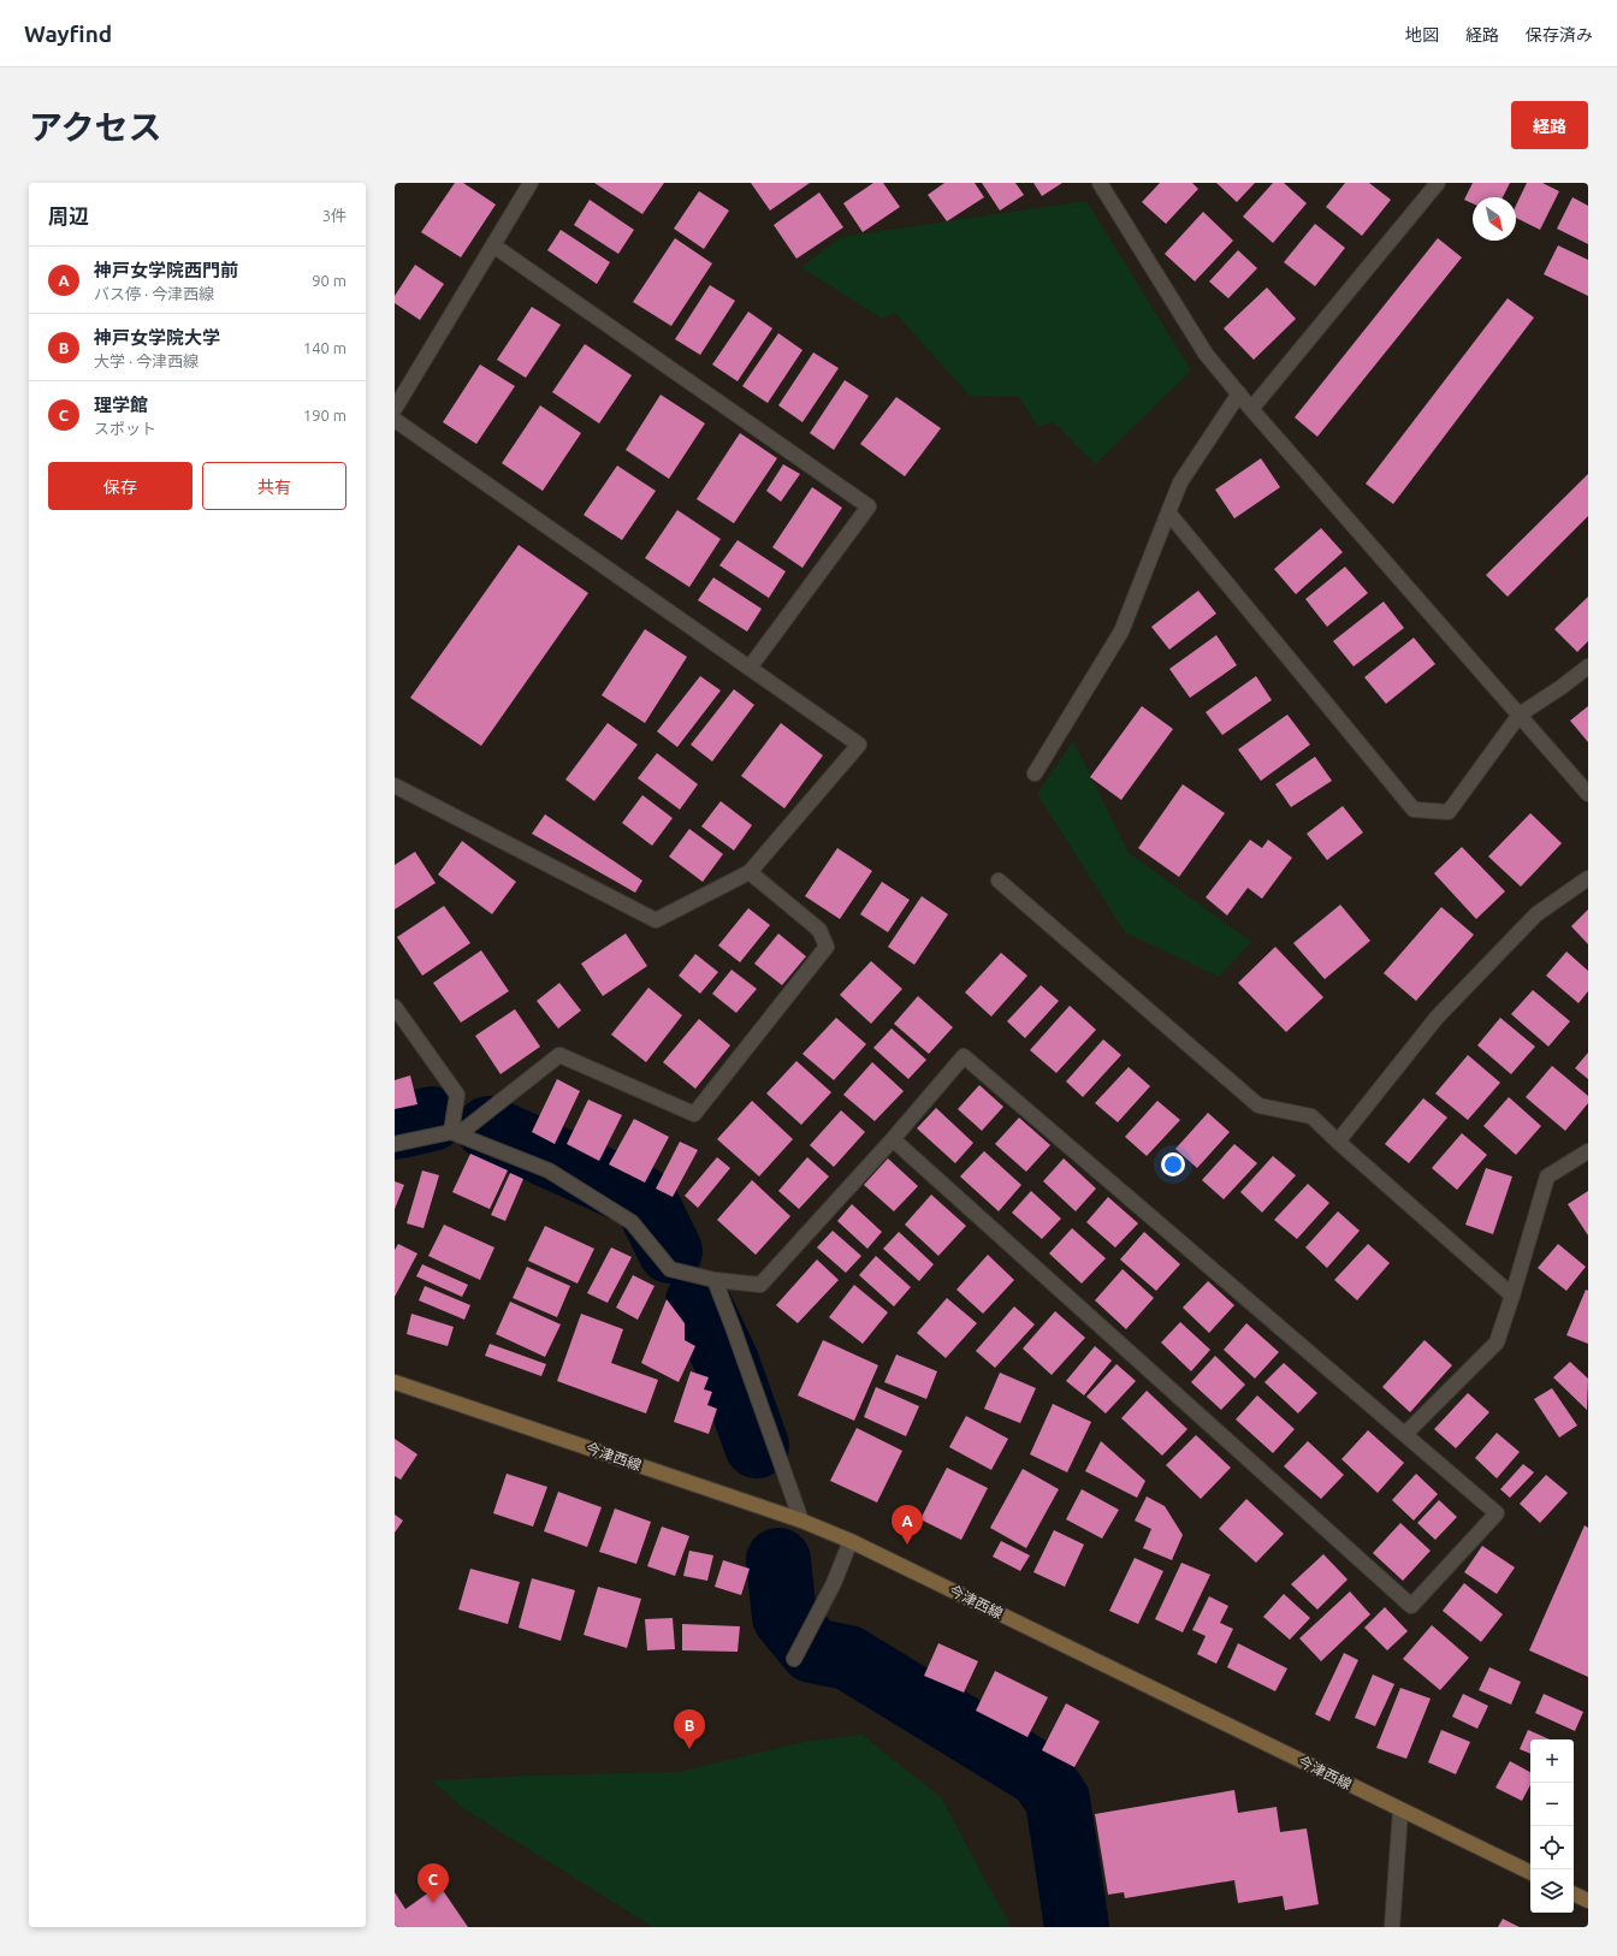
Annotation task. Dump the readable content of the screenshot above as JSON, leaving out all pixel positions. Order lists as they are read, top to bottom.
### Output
{
  "streets": {
    "street": ["今津西線"]
  },
  "north": "bottom right",
  "page": {
    "header": "Wayfind",
    "nav": ["地図", "経路", "保存済み"],
    "title": "アクセス",
    "buttons": [
      "経路",
      ["保存", "共有"]
    ],
    "heading": ["周辺", "3件"],
    "list": [
      {
        "mark": "A",
        "name": "神戸女学院西門前",
        "note": "バス停 · 今津西線",
        "value": "90 m"
      },
      {
        "mark": "B",
        "name": "神戸女学院大学",
        "note": "大学 · 今津西線",
        "value": "140 m"
      },
      {
        "mark": "C",
        "name": "理学館",
        "note": "スポット",
        "value": "190 m"
      }
    ],
    "pins": ["A", "B", "C"],
    "map_buttons": ["+", "−"]
  }
}
